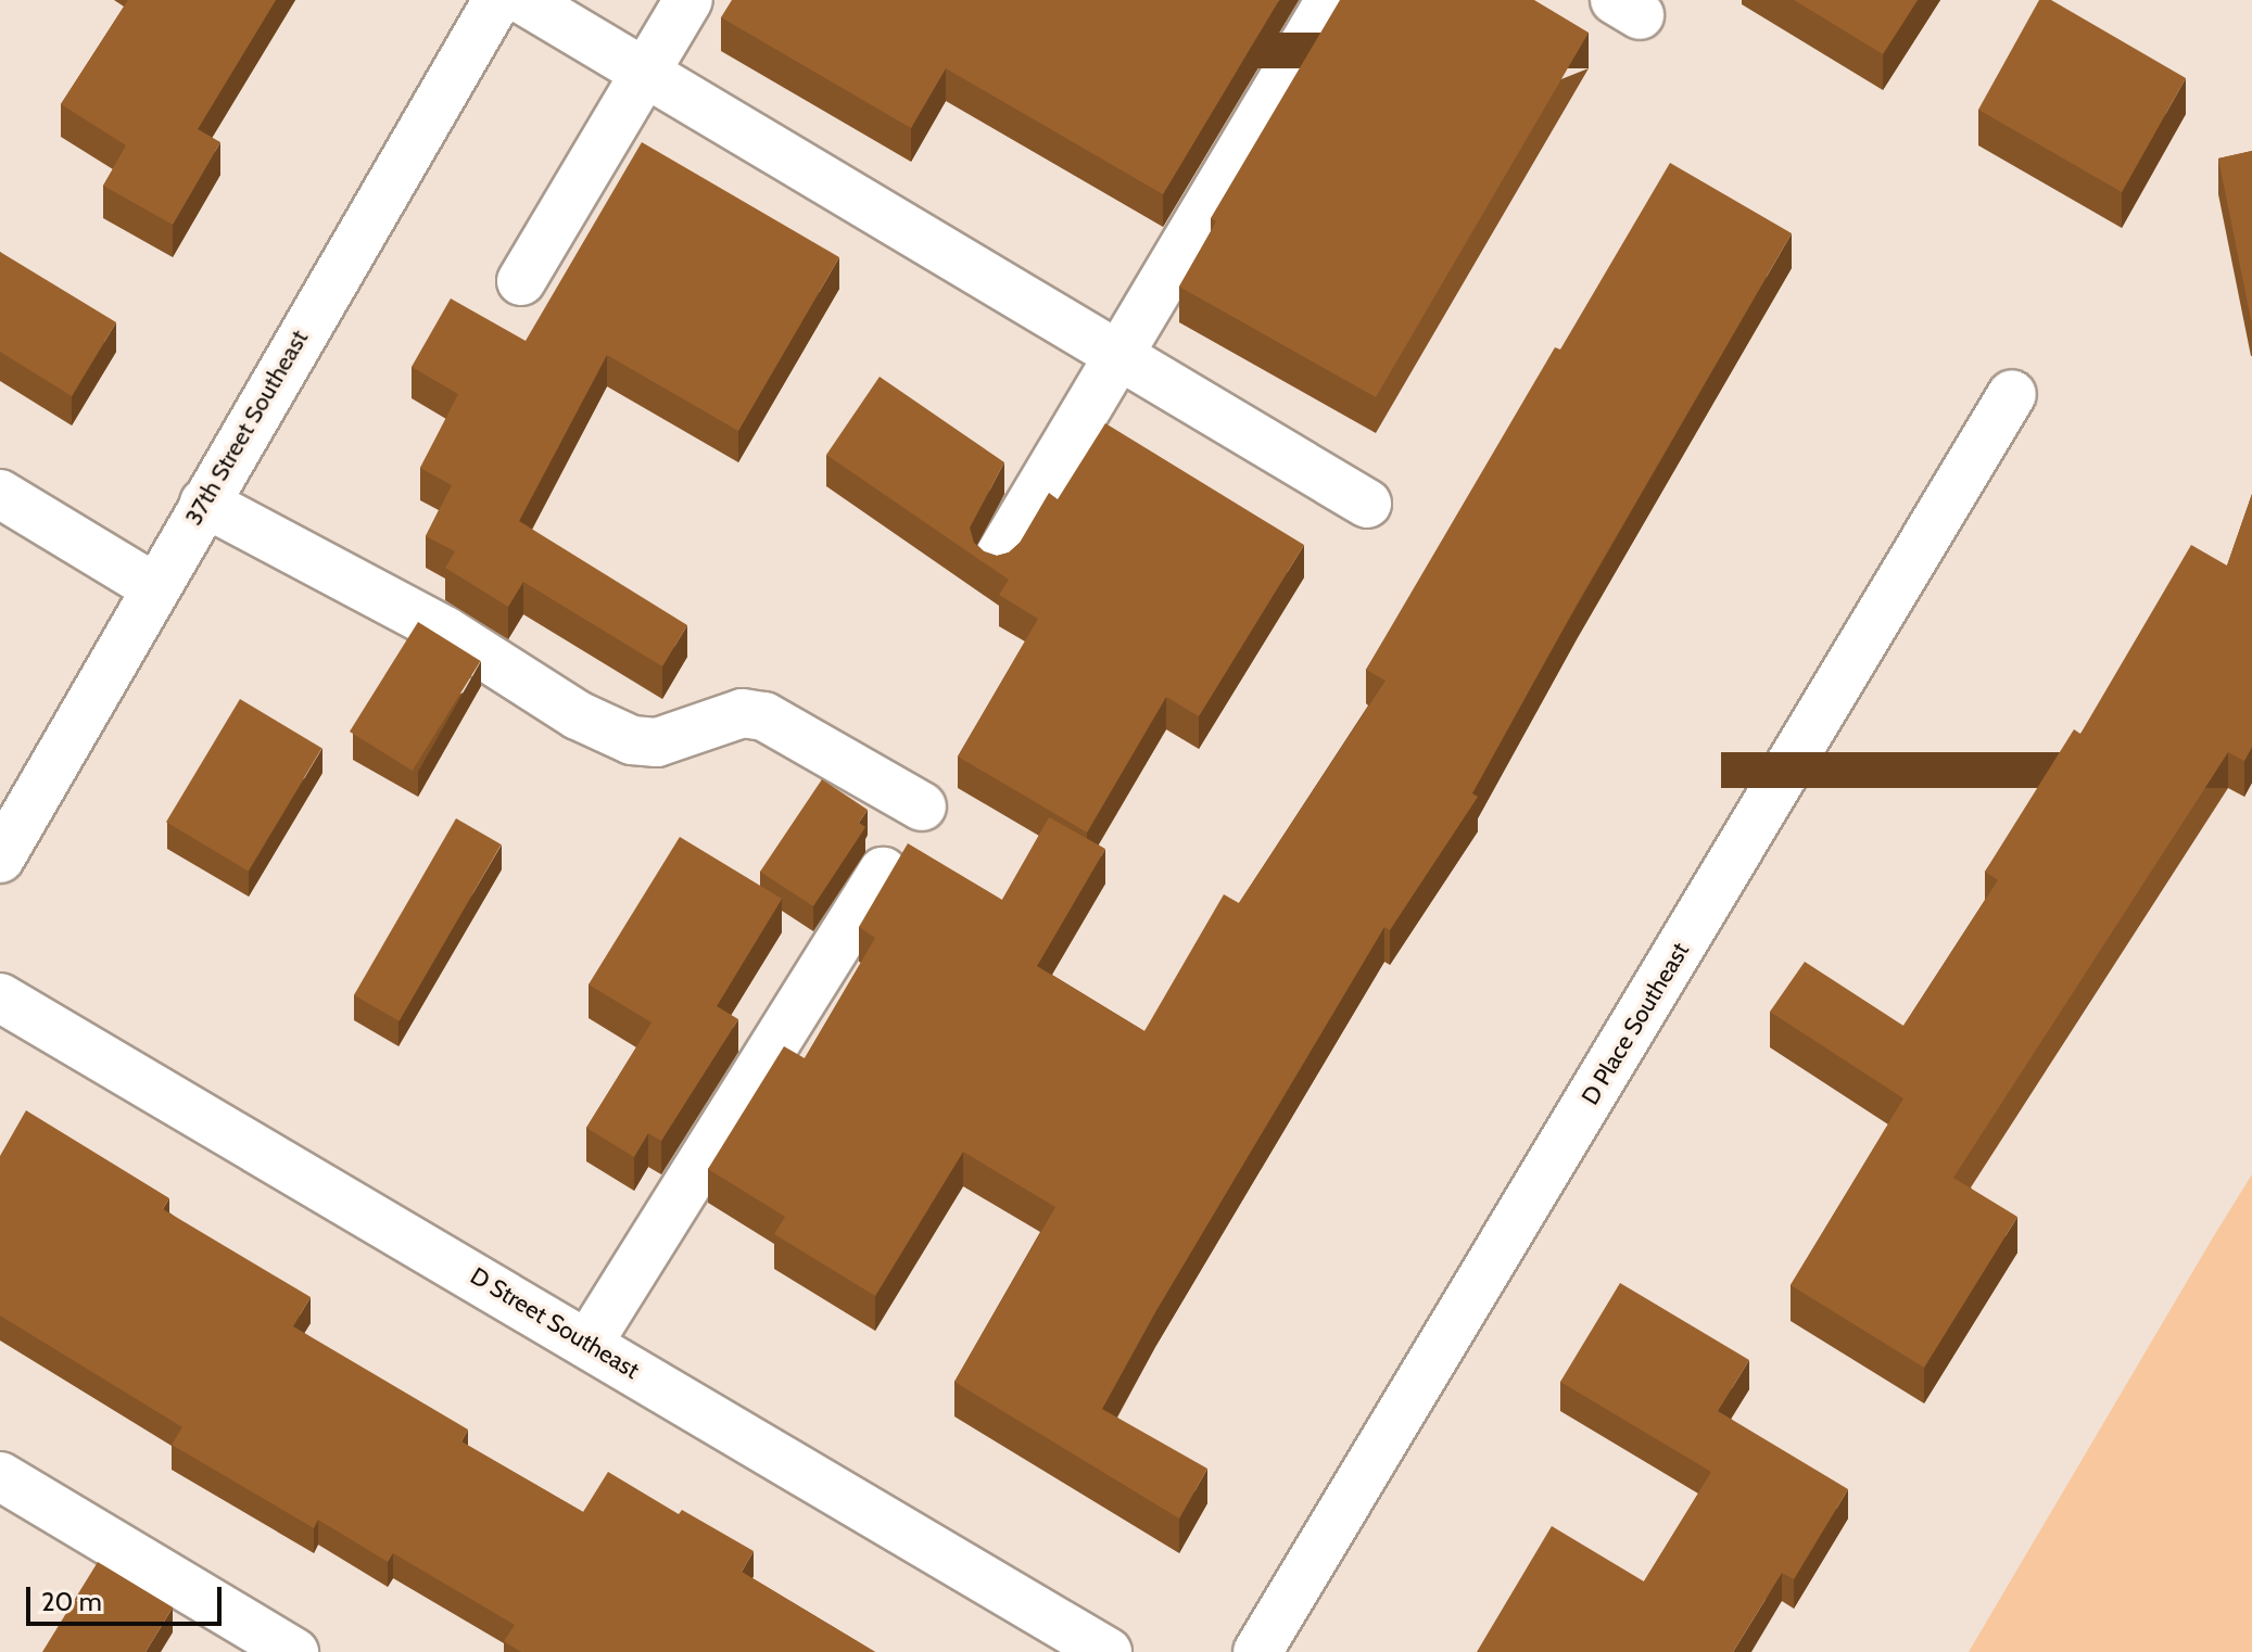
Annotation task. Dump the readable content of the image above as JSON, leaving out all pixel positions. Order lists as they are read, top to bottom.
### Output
{
  "streets": {
    "street": ["37th Street Southeast", "D Place Southeast", "D Street Southeast"]
  },
  "scale_bar": "20 m"
}
